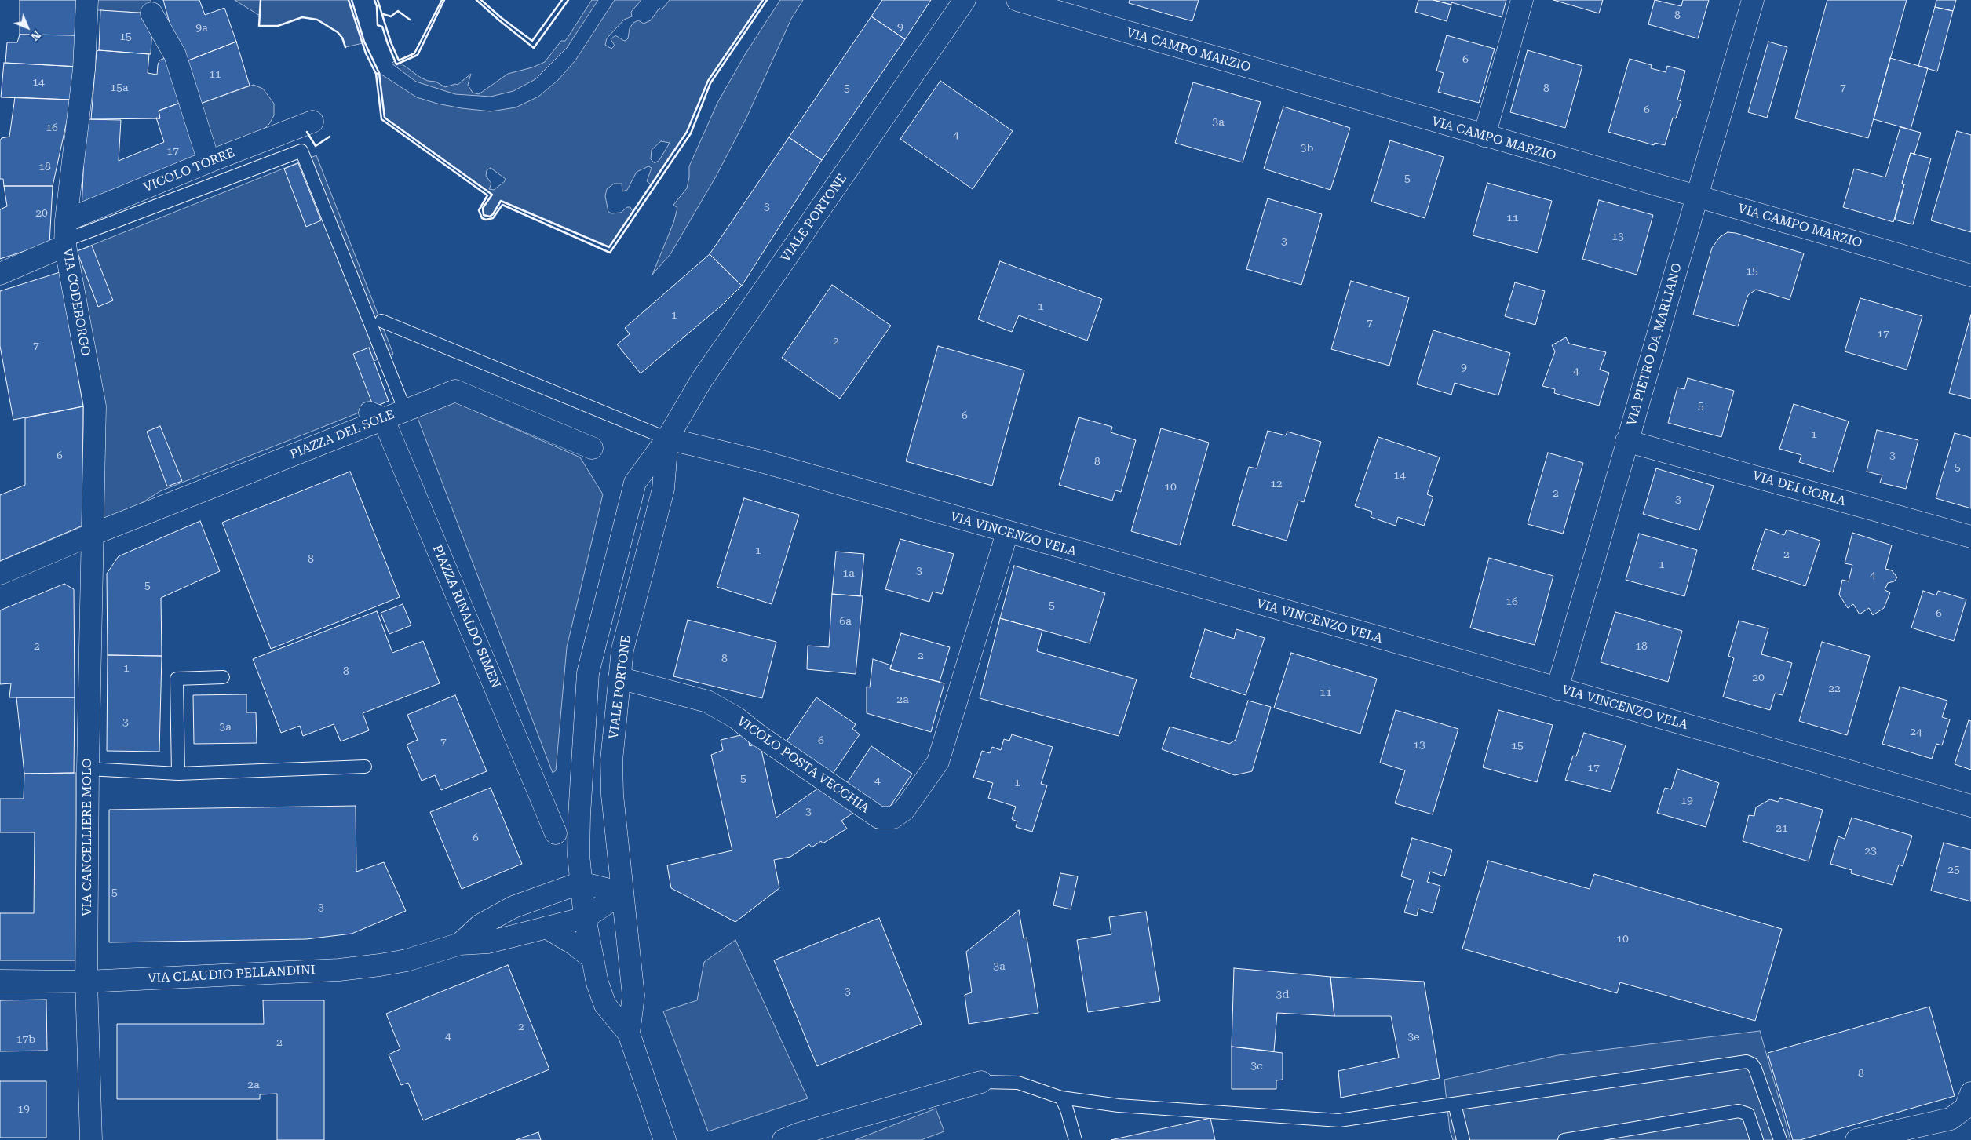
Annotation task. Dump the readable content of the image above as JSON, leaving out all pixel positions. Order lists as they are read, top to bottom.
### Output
{
  "streets": {
    "street": [
      "VIA CAMPO MARZIO",
      "VICOLO TORRE",
      "VIALE PORTONE",
      "VIA CODEBORGO",
      "VIA PIETRO DA MARLIANO",
      "PIAZZA DEL SOLE",
      "VIA DEI GORLA",
      "VIA VINCENZO VELA",
      "PIAZZA RINALDO SIMEN",
      "VICOLO POSTA VECCHIA",
      "VIA CANCELLIERE MOLO",
      "VIA CLAUDIO PELLANDINI"
    ]
  },
  "crossings": [
    ["VIA CAMPO MARZIO", "VIA PIETRO DA MARLIANO"],
    ["VICOLO TORRE", "VIA CODEBORGO"],
    ["VIALE PORTONE", "VIA VINCENZO VELA"],
    ["VIALE PORTONE", "VICOLO POSTA VECCHIA"],
    ["VIALE PORTONE", "VIA CLAUDIO PELLANDINI"],
    ["VIA CODEBORGO", "PIAZZA DEL SOLE"],
    ["VIA CODEBORGO", "VIA CANCELLIERE MOLO"],
    ["VIA PIETRO DA MARLIANO", "VIA DEI GORLA"],
    ["VIA PIETRO DA MARLIANO", "VIA VINCENZO VELA"],
    ["PIAZZA DEL SOLE", "PIAZZA RINALDO SIMEN"],
    ["PIAZZA DEL SOLE", "VIA CANCELLIERE MOLO"],
    ["VIA VINCENZO VELA", "VICOLO POSTA VECCHIA"],
    ["VIA CANCELLIERE MOLO", "VIA CLAUDIO PELLANDINI"]
  ],
  "house_numbers": [
    "8",
    "9",
    "9a",
    "15",
    "6",
    "11",
    "14",
    "15a",
    "7",
    "5",
    "8",
    "6",
    "3a",
    "16",
    "4",
    "3b",
    "17",
    "18",
    "5",
    "3",
    "20",
    "11",
    "13",
    "3",
    "15",
    "1",
    "1",
    "7",
    "17",
    "2",
    "7",
    "9",
    "4",
    "5",
    "6",
    "1",
    "6",
    "3",
    "8",
    "5",
    "14",
    "12",
    "10",
    "2",
    "3",
    "1",
    "2",
    "8",
    "1",
    "3",
    "1a",
    "4",
    "5",
    "16",
    "5",
    "6",
    "6a",
    "2",
    "18",
    "2",
    "8",
    "1",
    "8",
    "20",
    "22",
    "11",
    "2a",
    "3",
    "3a",
    "24",
    "6",
    "7",
    "13",
    "15",
    "17",
    "5",
    "4",
    "1",
    "19",
    "3",
    "21",
    "6",
    "23",
    "25",
    "5",
    "3",
    "10",
    "3a",
    "3",
    "3d",
    "2",
    "4",
    "3e",
    "17b",
    "2",
    "3c",
    "8",
    "2a",
    "19"
  ],
  "north": "bottom right"
}
